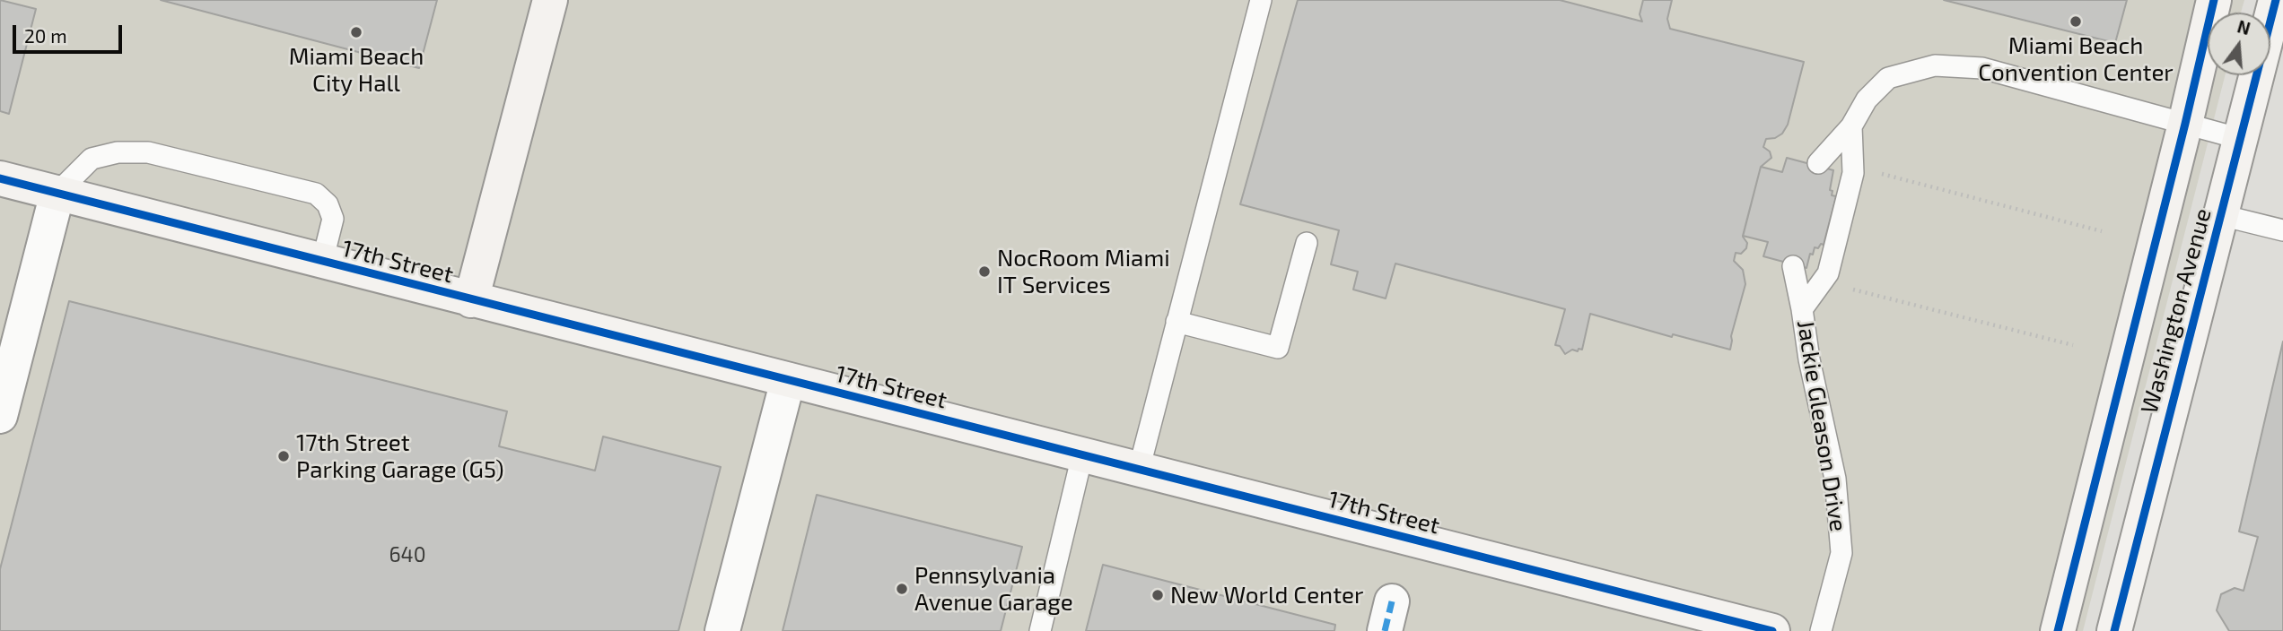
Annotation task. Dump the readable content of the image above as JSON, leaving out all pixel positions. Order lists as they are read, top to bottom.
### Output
{
  "streets": {
    "street": ["17th Street", "Washington Avenue"],
    "lane": ["Jackie Gleason Drive"]
  },
  "places": [
    "Miami Beach Convention Center",
    "Miami Beach City Hall",
    "NocRoom Miami IT Services",
    "17th Street Parking Garage (G5)",
    "Pennsylvania Avenue Garage",
    "New World Center"
  ],
  "house_numbers": ["640"],
  "scale_bar": "20 m",
  "north": "top"
}
